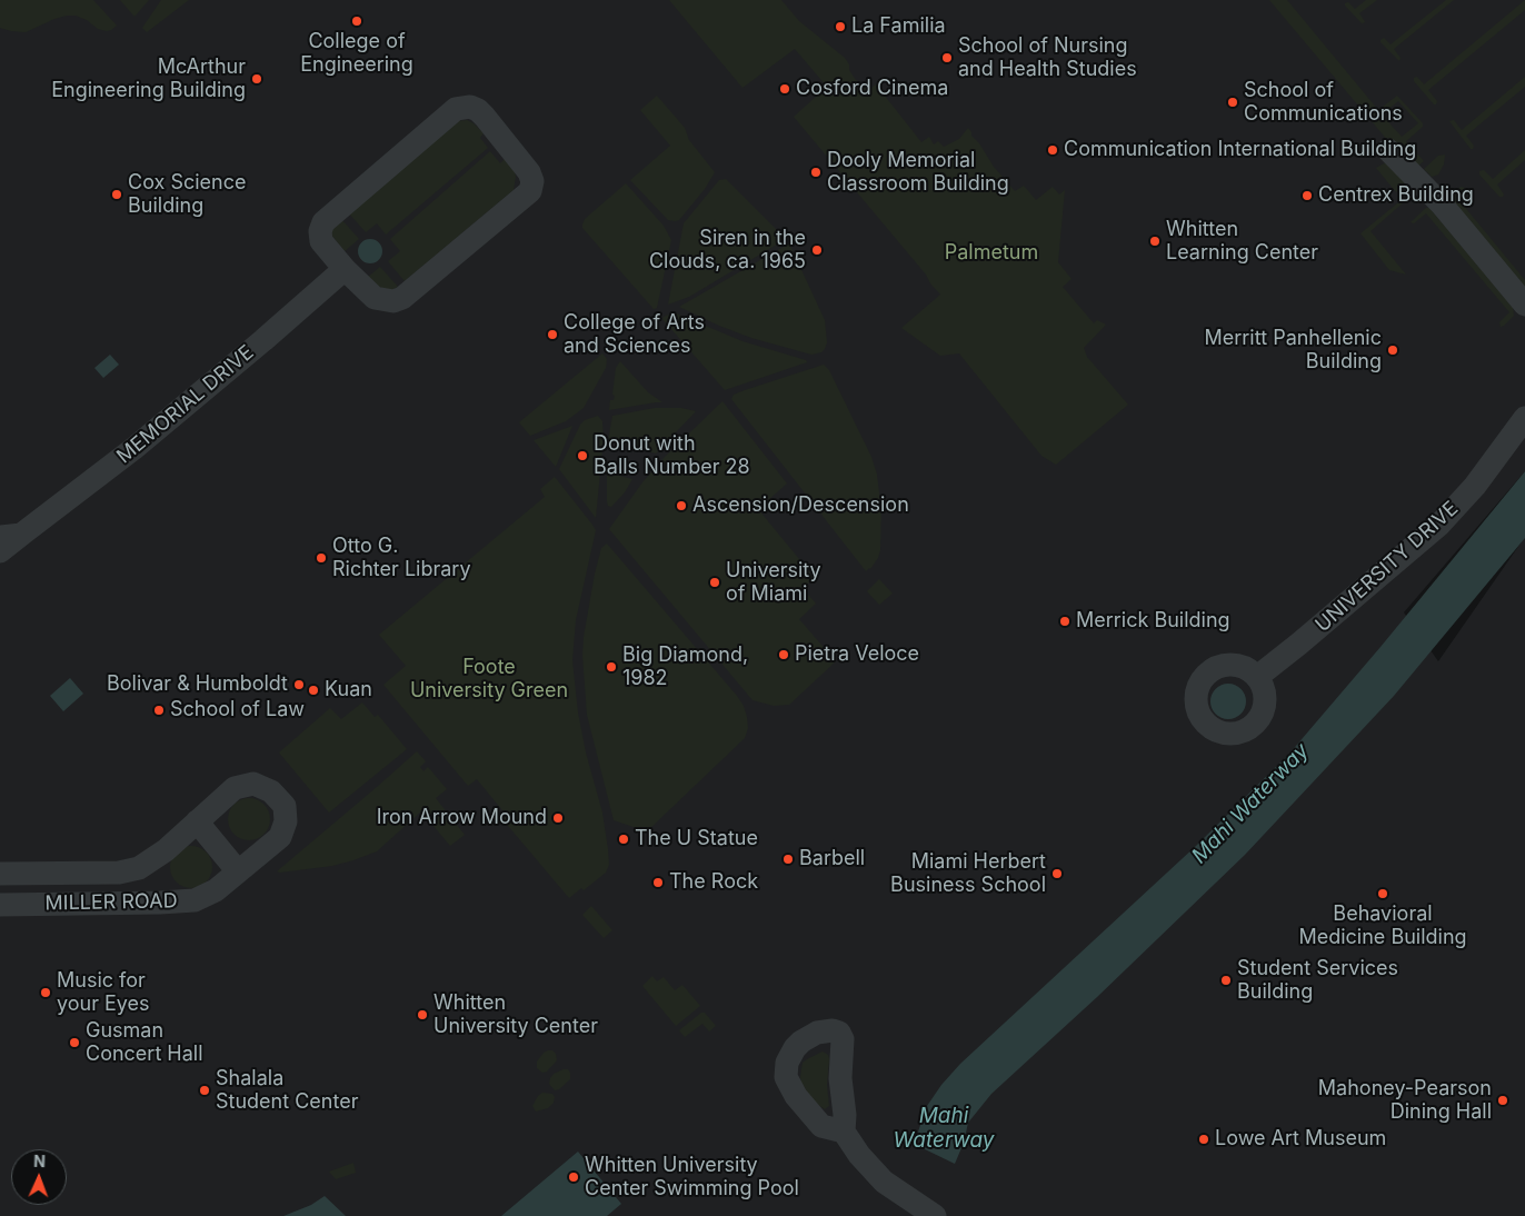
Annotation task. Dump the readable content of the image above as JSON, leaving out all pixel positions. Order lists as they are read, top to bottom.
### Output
{
  "streets": {
    "street": ["MEMORIAL DRIVE", "UNIVERSITY DRIVE", "MILLER ROAD"]
  },
  "water": ["Mahi Waterway"],
  "parks": ["Palmetum", "Foote University Green"],
  "places": [
    "College of Engineering",
    "La Familia",
    "School of Nursing and Health Studies",
    "McArthur Engineering Building",
    "Cosford Cinema",
    "School of Communications",
    "Communication International Building",
    "Dooly Memorial Classroom Building",
    "Cox Science Building",
    "Centrex Building",
    "Whitten Learning Center",
    "Siren in the Clouds, ca. 1965",
    "College of Arts and Sciences",
    "Merritt Panhellenic Building",
    "Donut with Balls Number 28",
    "Ascension/Descension",
    "Otto G. Richter Library",
    "University of Miami",
    "Merrick Building",
    "Pietra Veloce",
    "Big Diamond, 1982",
    "Bolivar & Humboldt",
    "Kuan",
    "School of Law",
    "Iron Arrow Mound",
    "The U Statue",
    "Barbell",
    "Miami Herbert Business School",
    "The Rock",
    "Behavioral Medicine Building",
    "Student Services Building",
    "Music for your Eyes",
    "Whitten University Center",
    "Gusman Concert Hall",
    "Shalala Student Center",
    "Mahoney-Pearson Dining Hall",
    "Lowe Art Museum",
    "Whitten University Center Swimming Pool"
  ],
  "north": "top"
}
